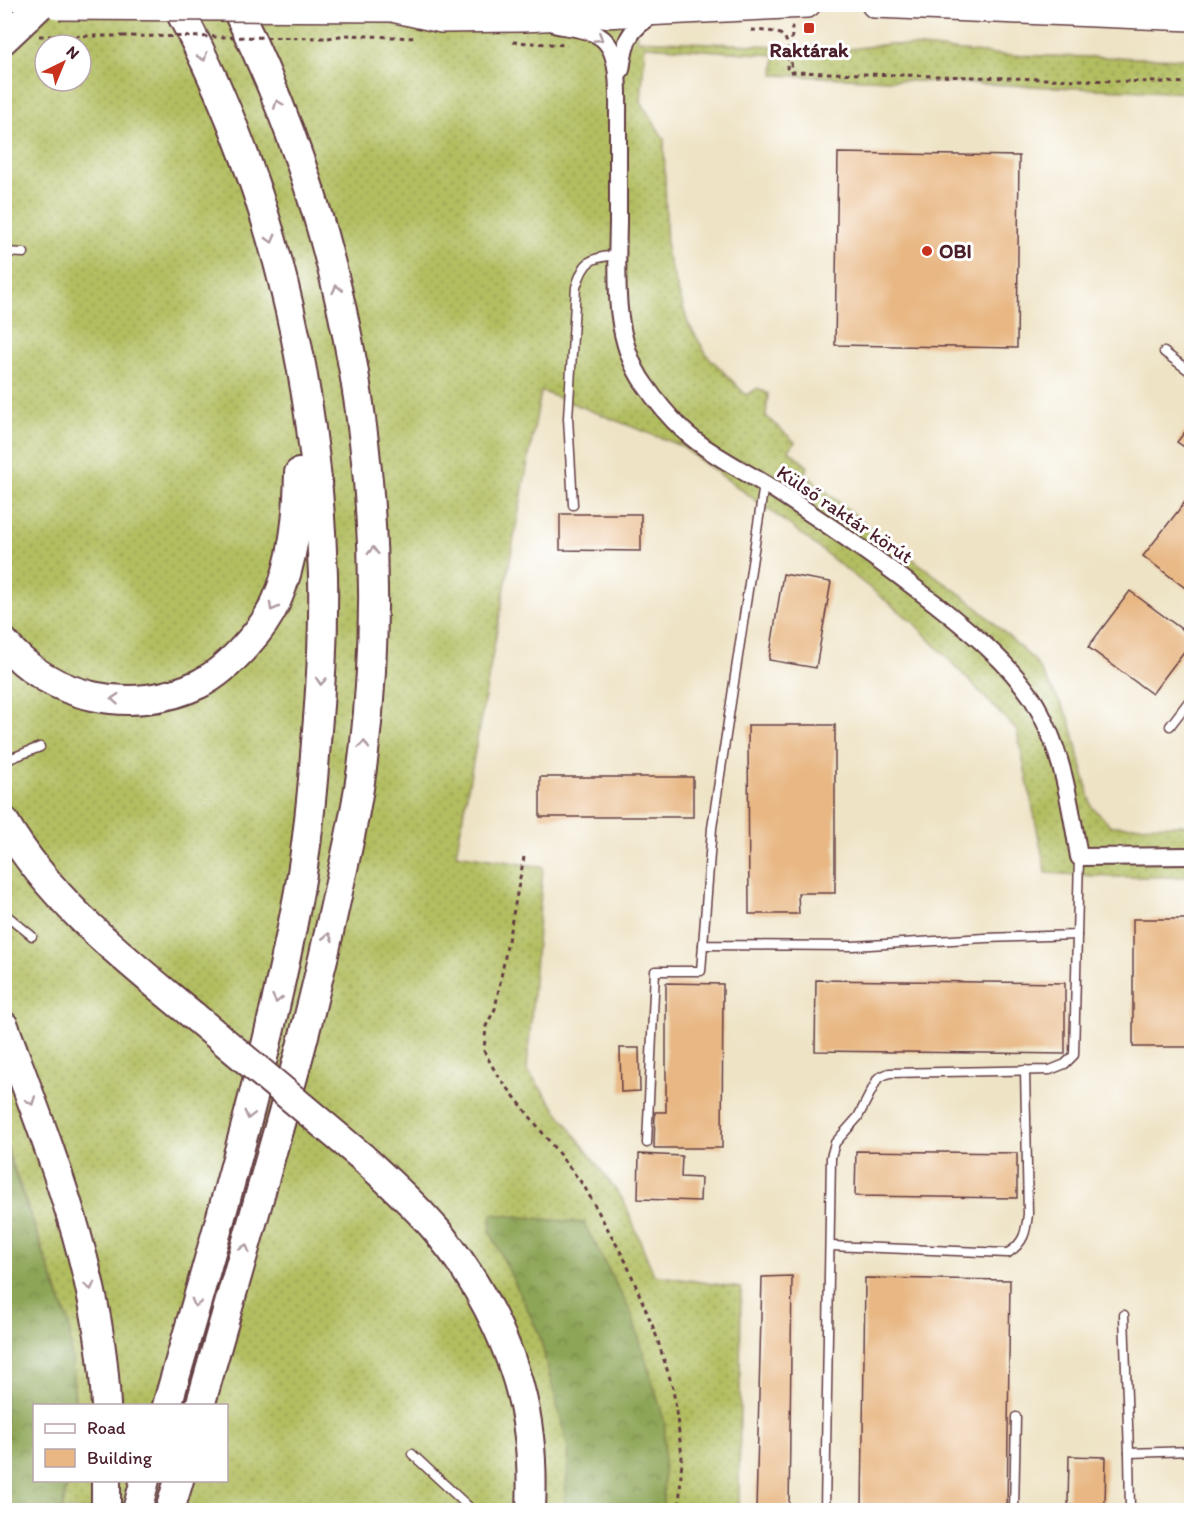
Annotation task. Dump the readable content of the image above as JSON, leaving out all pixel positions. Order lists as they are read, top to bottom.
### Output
{
  "streets": {
    "street": ["Külső raktár körút"]
  },
  "places": {
    "transit": ["Raktárak"],
    "other": ["OBI"]
  },
  "legend": ["Road", "Building"],
  "north": "top right"
}
